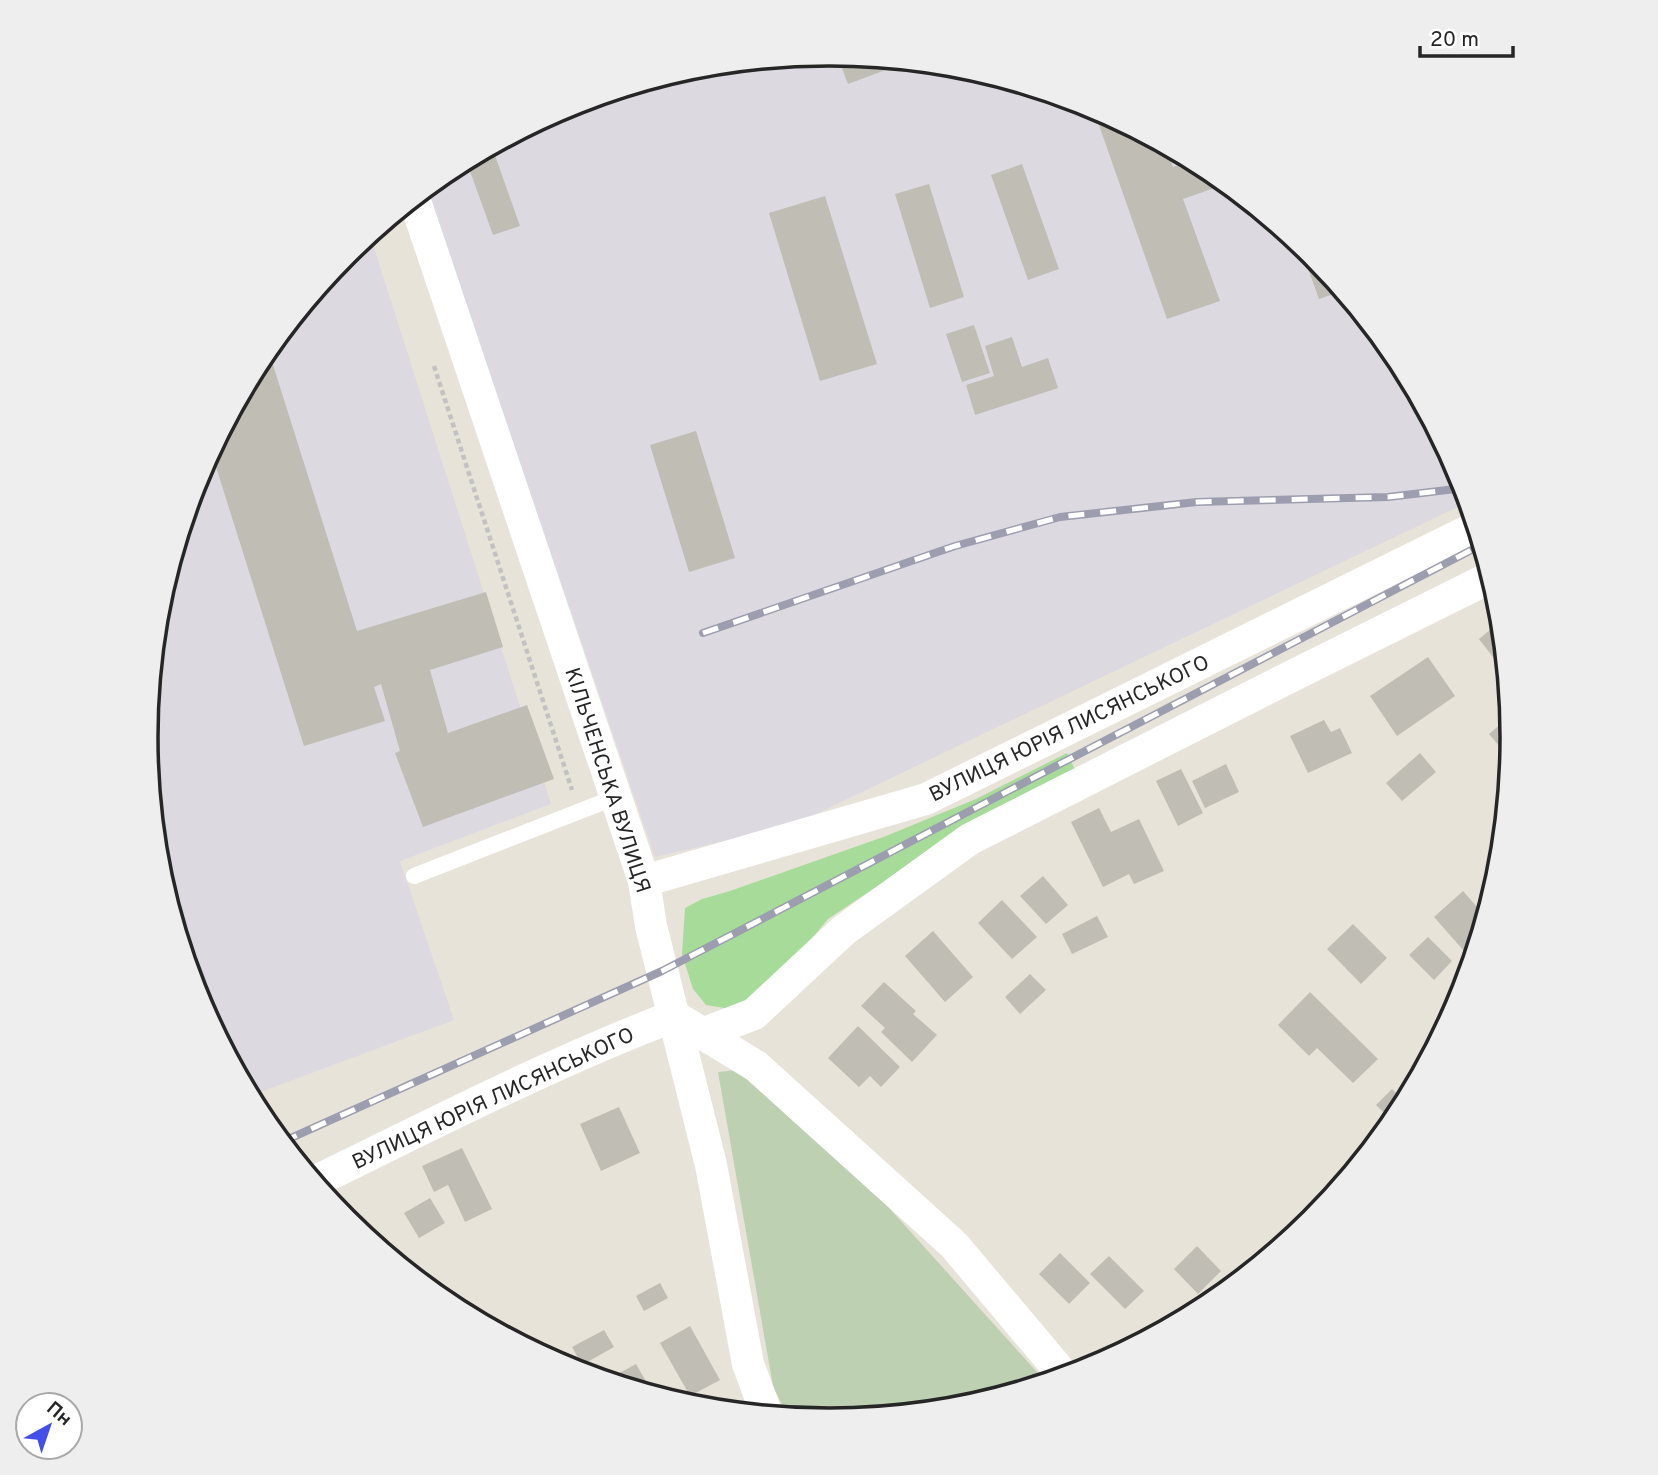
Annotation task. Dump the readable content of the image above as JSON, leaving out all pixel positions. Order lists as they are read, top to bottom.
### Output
{
  "streets": {
    "street": ["ВУЛИЦЯ ЮРІЯ ЛИСЯНСЬКОГО", "КІЛЬЧЕНСЬКА ВУЛИЦЯ"]
  },
  "crossings": [
    ["ВУЛИЦЯ ЮРІЯ ЛИСЯНСЬКОГО", "КІЛЬЧЕНСЬКА ВУЛИЦЯ"]
  ],
  "scale_bar": "20 m",
  "north": "top right"
}
